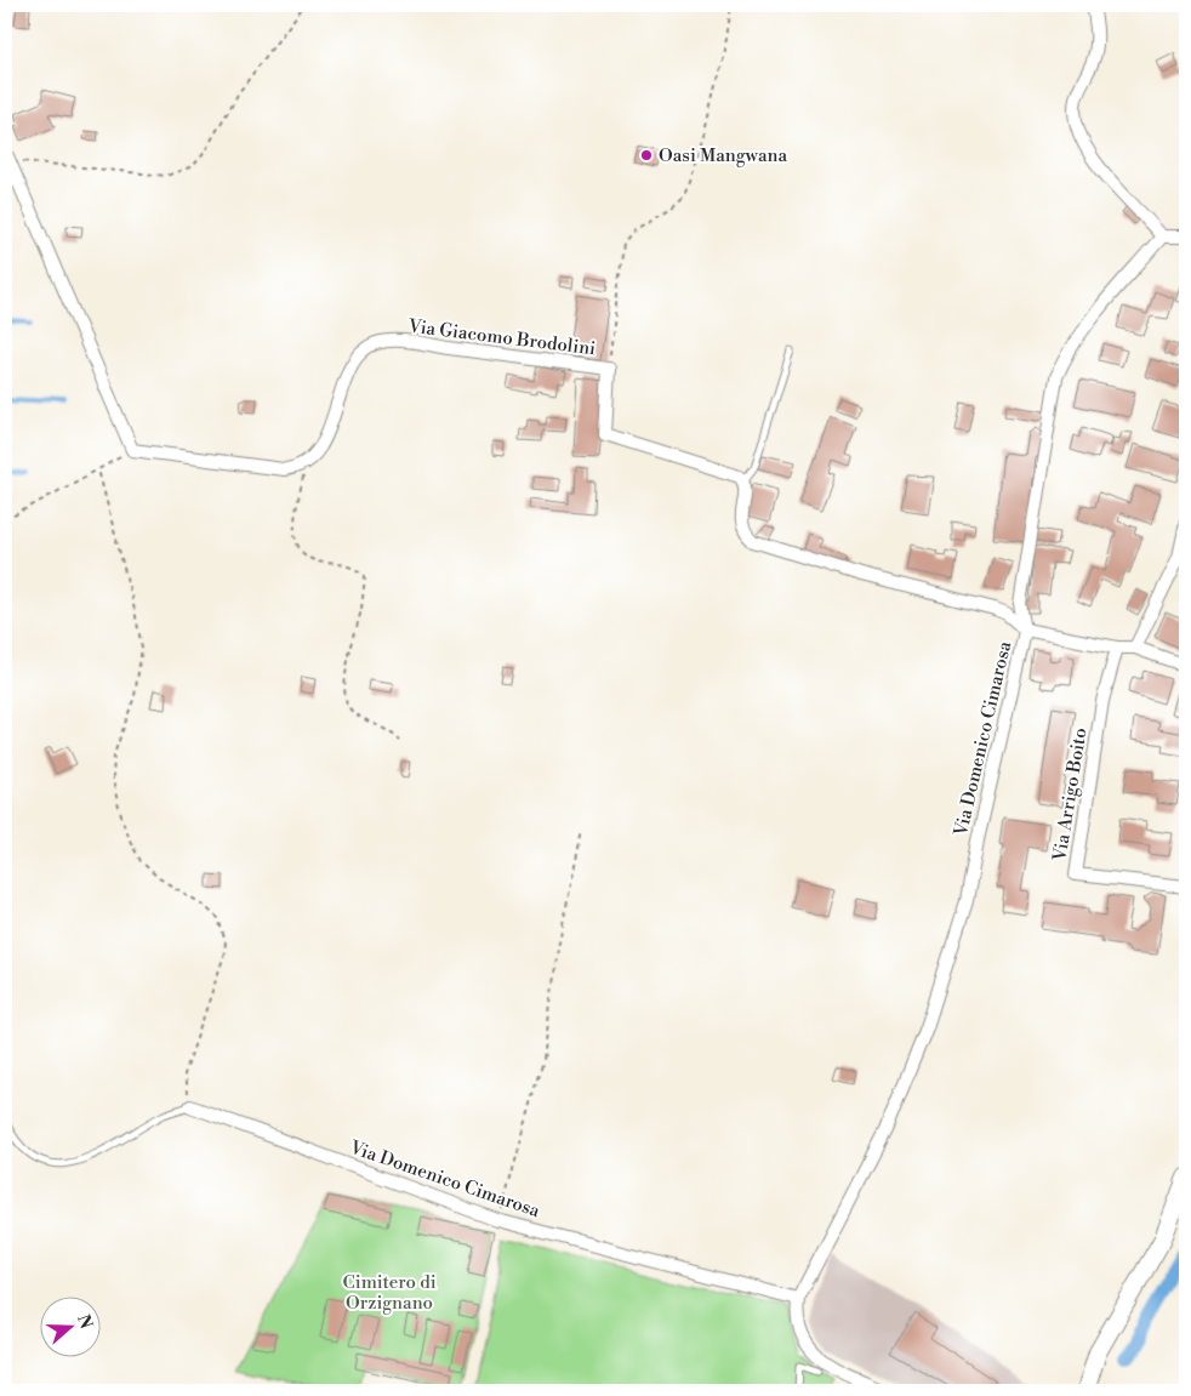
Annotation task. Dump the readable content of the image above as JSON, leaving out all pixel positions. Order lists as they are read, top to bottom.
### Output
{
  "streets": {
    "street": ["Via Giacomo Brodolini", "Via Domenico Cimarosa", "Via Arrigo Boito"]
  },
  "parks": ["Cimitero di Orzignano"],
  "places": ["Oasi Mangwana"],
  "north": "right"
}
